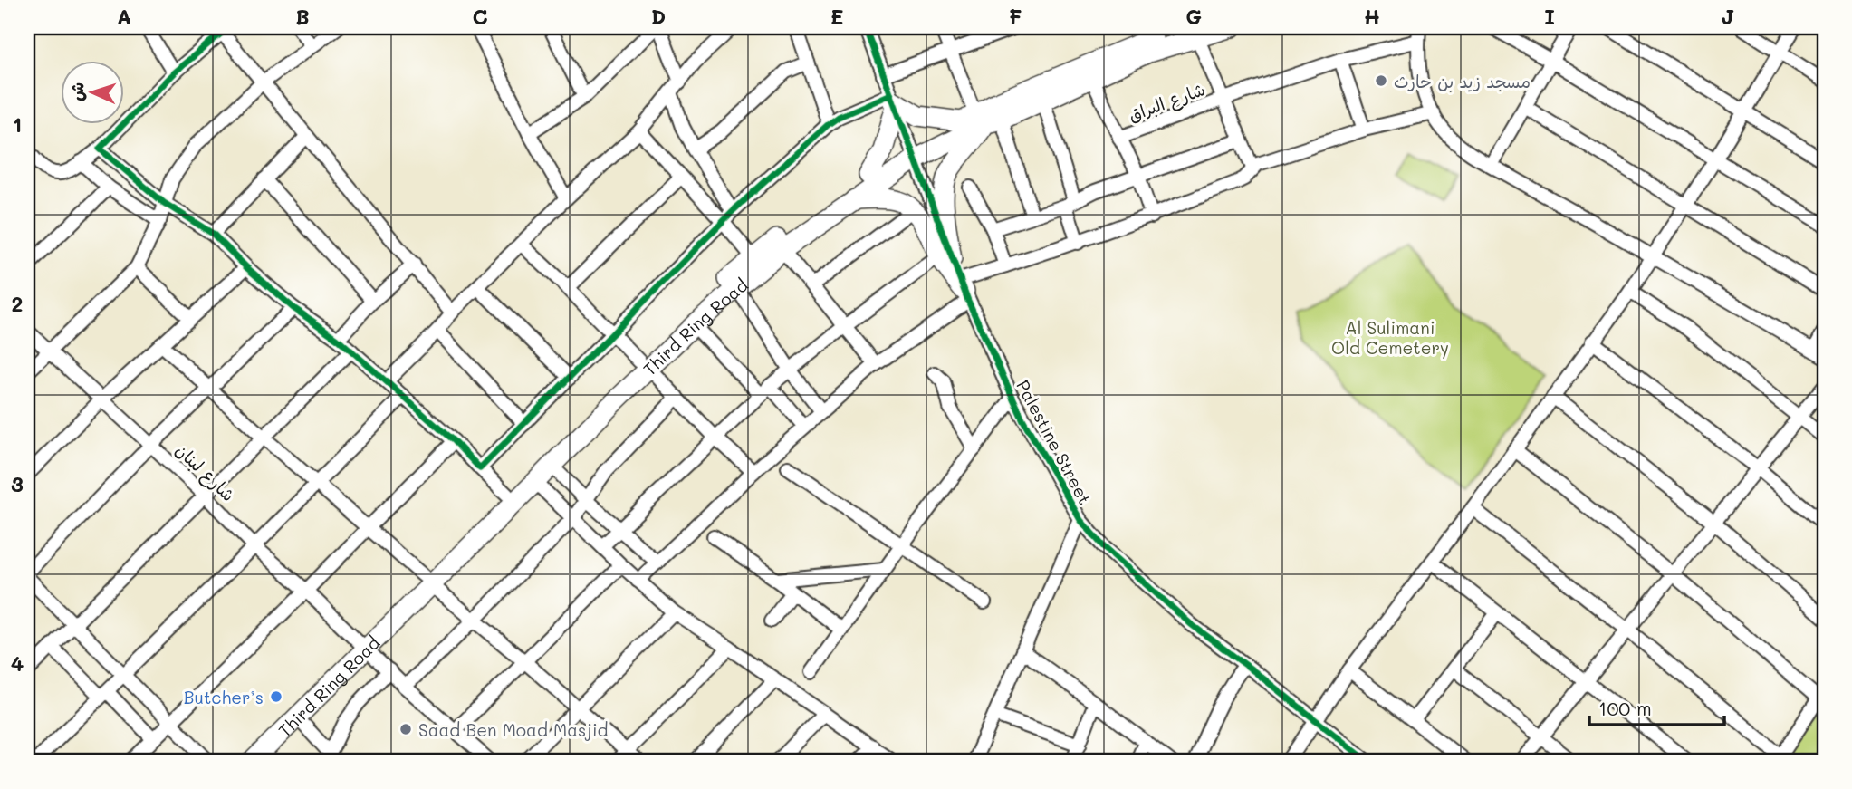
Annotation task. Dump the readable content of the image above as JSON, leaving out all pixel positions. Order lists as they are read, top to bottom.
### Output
{
  "streets": {
    "highway": ["Third Ring Road"],
    "street": ["شارع البراق", "Palestine Street", "شارع لبنان"]
  },
  "crossings": [
    ["Third Ring Road", "شارع لبنان"]
  ],
  "parks": ["Al Sulimani Old Cemetery"],
  "places": ["مسجد زيد بن حارث", "Butcher’s", "Saad Ben Moad Masjid"],
  "scale_bar": "100 m",
  "north": "left",
  "grid": {
    "columns": [
      "A",
      "B",
      "C",
      "D",
      "E",
      "F",
      "G",
      "H",
      "I",
      "J"
    ],
    "rows": [
      "1",
      "2",
      "3",
      "4"
    ]
  }
}
